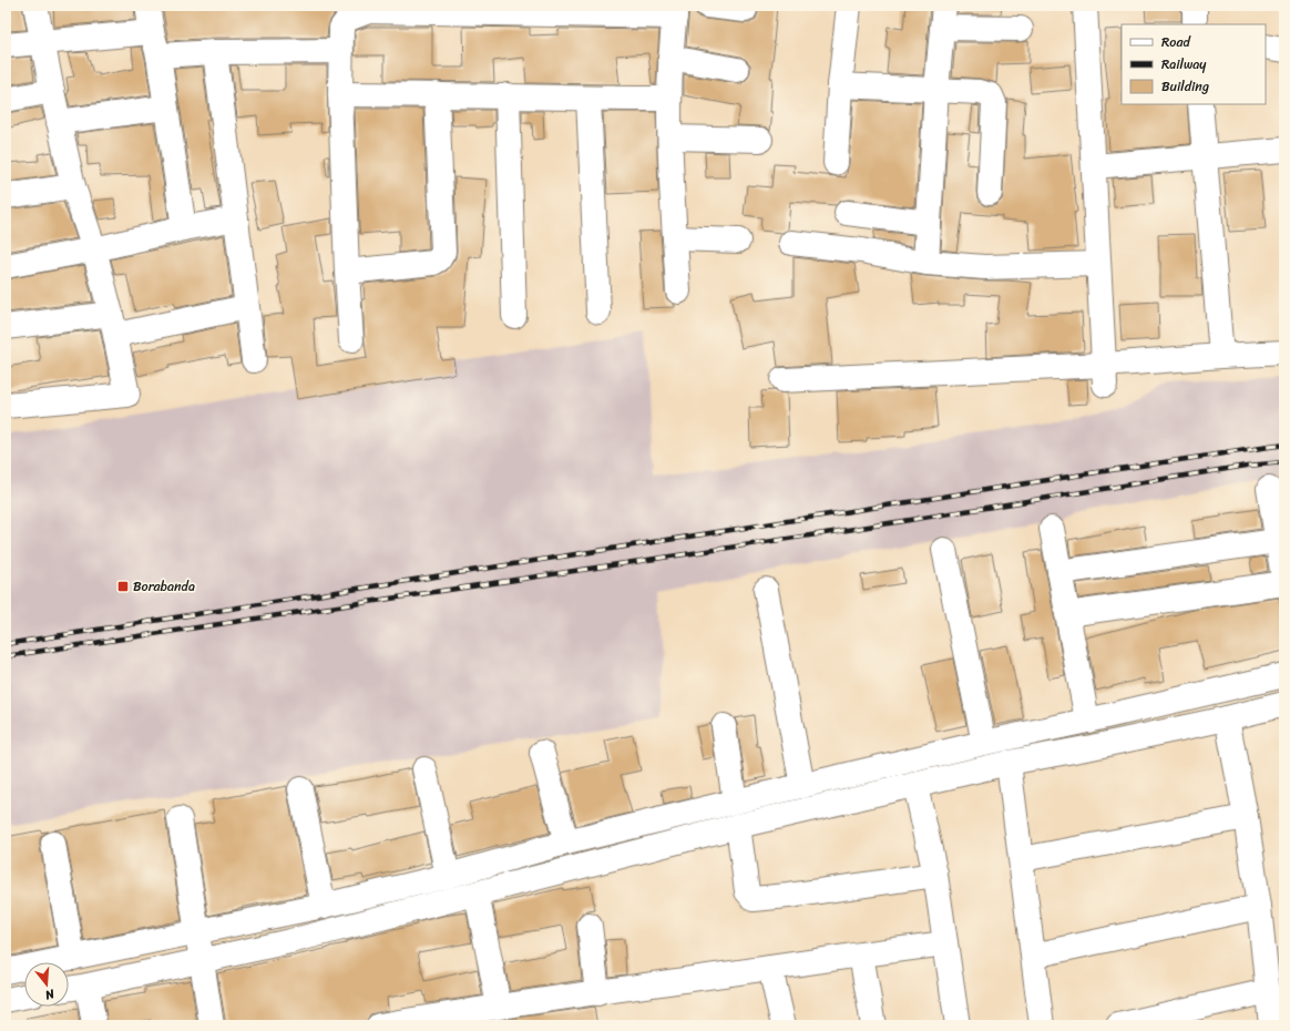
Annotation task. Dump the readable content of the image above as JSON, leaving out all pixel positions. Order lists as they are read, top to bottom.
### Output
{
  "places": {
    "transit": ["Borabanda"]
  },
  "legend": ["Road", "Railway", "Building"],
  "north": "bottom"
}
